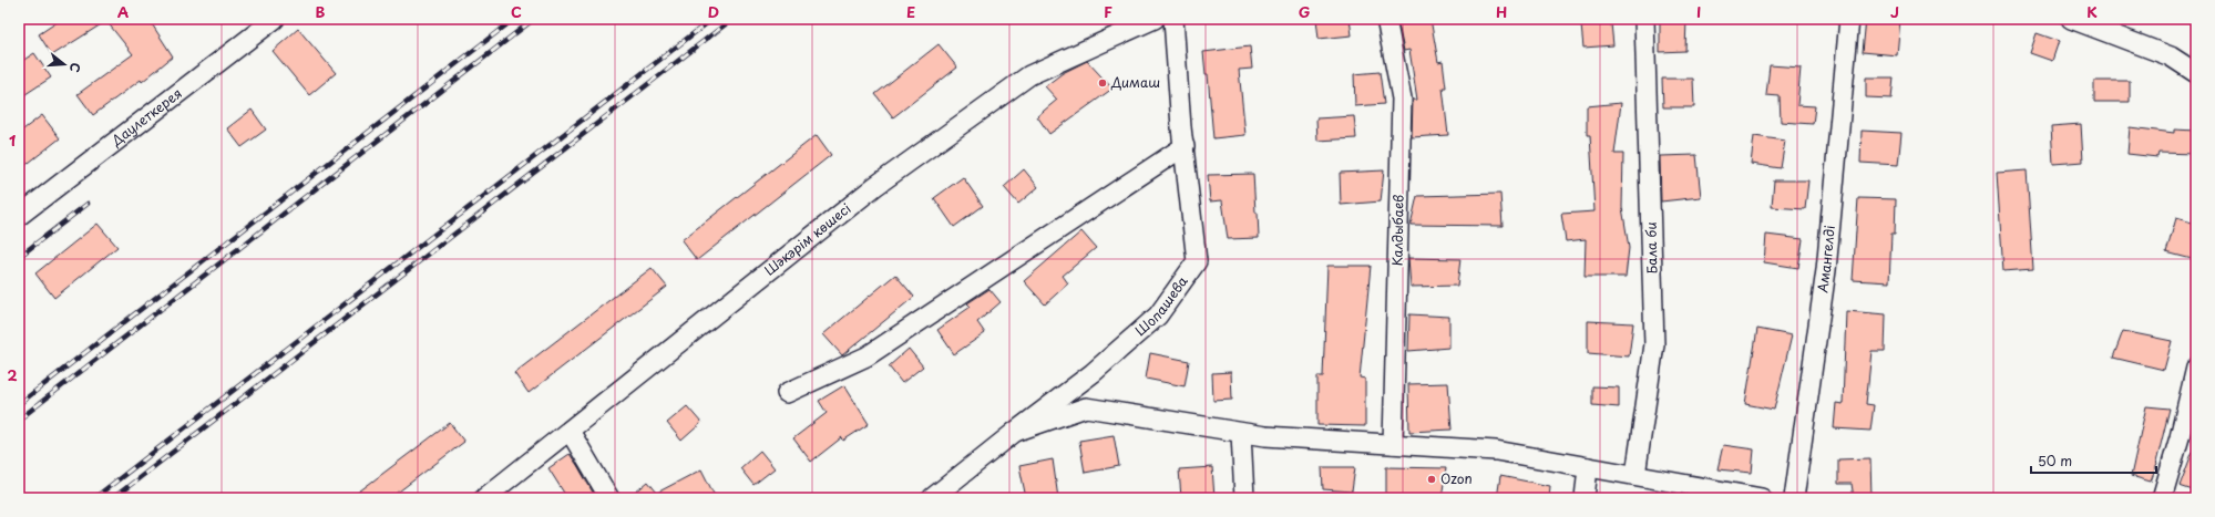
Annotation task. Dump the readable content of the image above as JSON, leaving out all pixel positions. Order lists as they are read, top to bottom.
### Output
{
  "streets": {
    "street": [
      "Даулеткерея",
      "Калдыбаев",
      "Шәкәрім көшесі",
      "Бала би",
      "Амангелді",
      "Шопашева"
    ]
  },
  "places": ["Димаш", "Ozon"],
  "scale_bar": "50 m",
  "north": "right",
  "grid": {
    "columns": [
      "A",
      "B",
      "C",
      "D",
      "E",
      "F",
      "G",
      "H",
      "I",
      "J",
      "K"
    ],
    "rows": ["1", "2"]
  }
}
